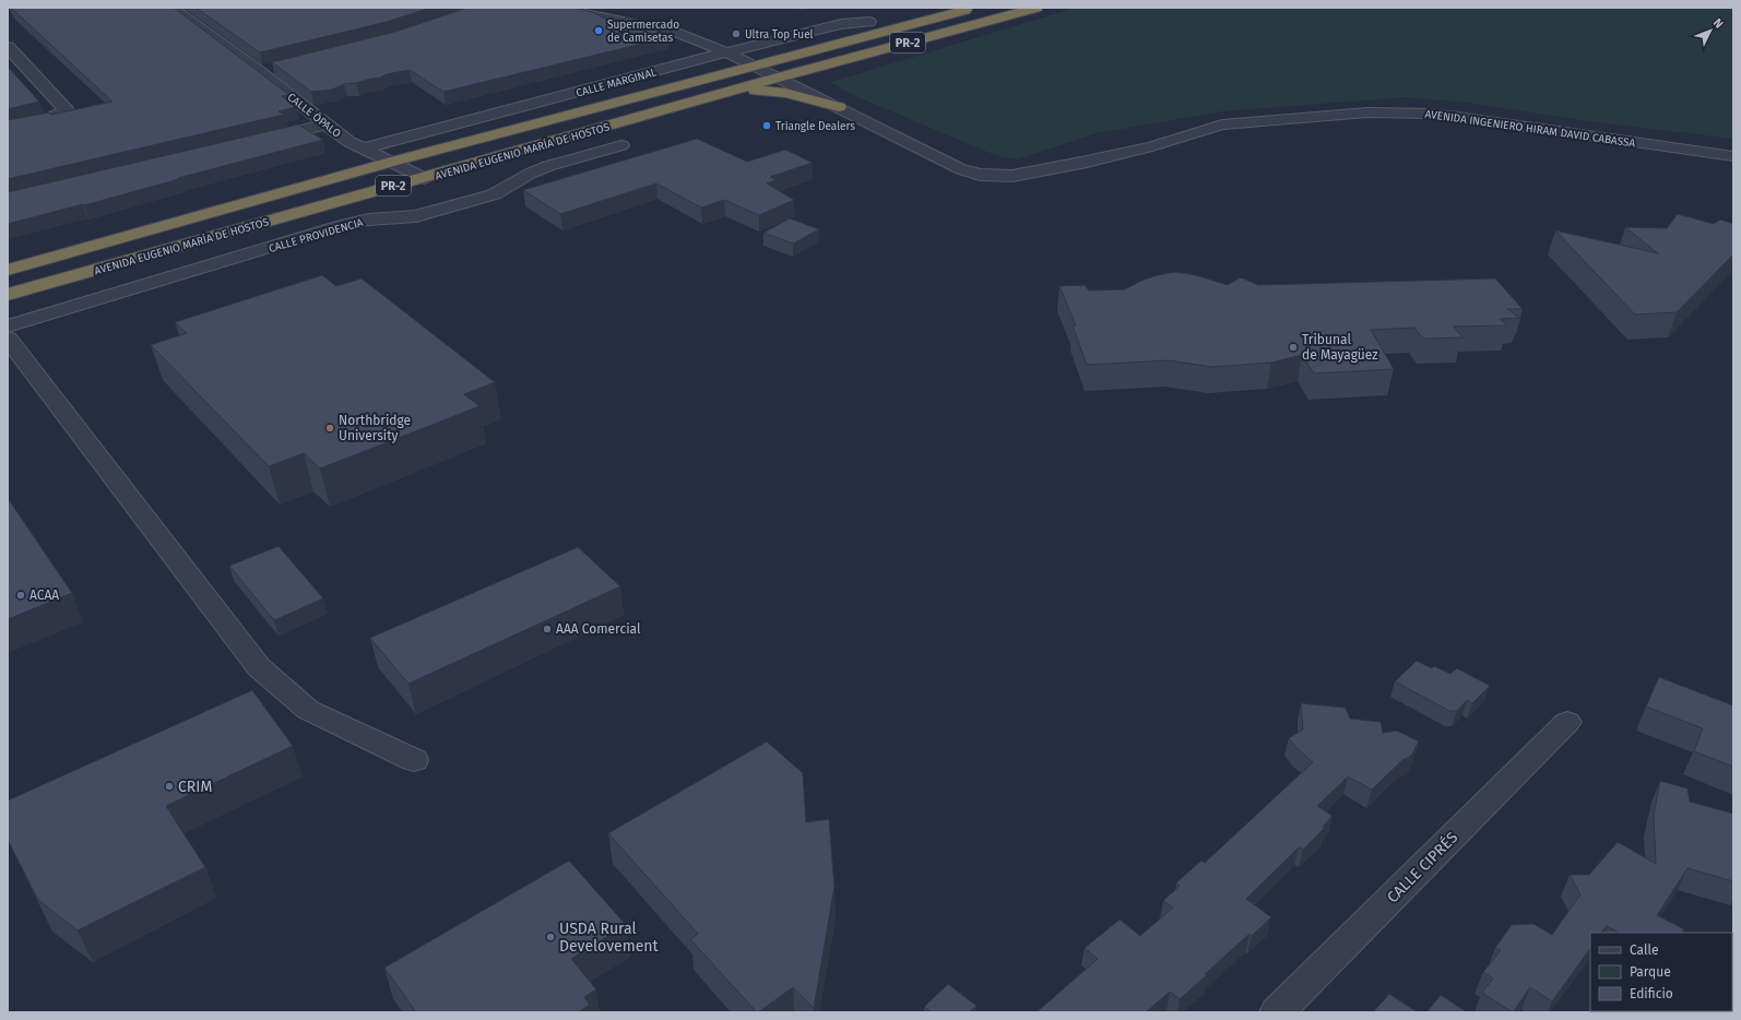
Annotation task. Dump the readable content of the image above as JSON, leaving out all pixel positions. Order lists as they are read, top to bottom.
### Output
{
  "streets": {
    "highway": ["PR-2", "AVENIDA EUGENIO MARÍA DE HOSTOS"],
    "street": [
      "CALLE MARGINAL",
      "CALLE ÓPALO",
      "AVENIDA INGENIERO HIRAM DAVID CABASSA",
      "CALLE PROVIDENCIA",
      "CALLE CIPRÉS"
    ]
  },
  "crossings": [
    ["CALLE MARGINAL", "CALLE ÓPALO"],
    ["CALLE MARGINAL", "AVENIDA INGENIERO HIRAM DAVID CABASSA"],
    ["CALLE ÓPALO", "AVENIDA EUGENIO MARÍA DE HOSTOS"],
    ["CALLE ÓPALO", "CALLE PROVIDENCIA"],
    ["AVENIDA INGENIERO HIRAM DAVID CABASSA", "AVENIDA EUGENIO MARÍA DE HOSTOS"]
  ],
  "places": [
    "Supermercado de Camisetas",
    "Ultra Top Fuel",
    "Triangle Dealers",
    "Tribunal de Mayagüez",
    "Northbridge University",
    "ACAA",
    "AAA Comercial",
    "CRIM",
    "USDA Rural Develovement"
  ],
  "legend": ["Calle", "Parque", "Edificio"],
  "north": "top right"
}
